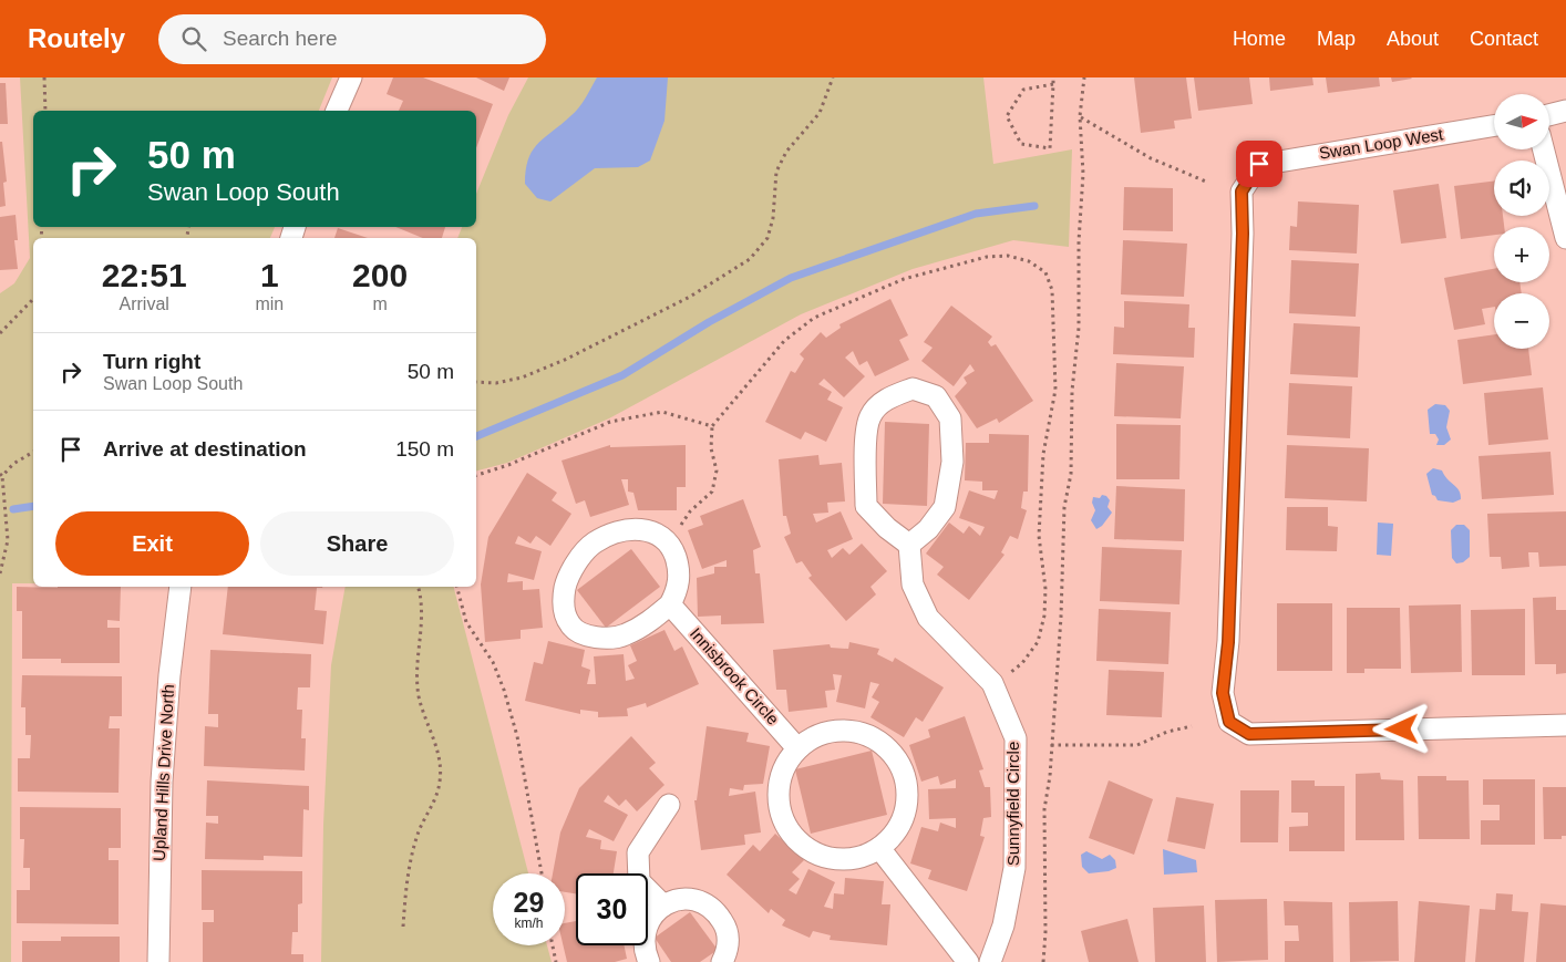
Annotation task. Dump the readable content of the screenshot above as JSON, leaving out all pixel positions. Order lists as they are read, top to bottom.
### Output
{
  "streets": {
    "street": [
      "Swan Loop West",
      "Innisbrook Circle",
      "Upland Hills Drive North",
      "Sunnyfield Circle"
    ]
  },
  "north": "right",
  "page": {
    "header": "Routely",
    "search": "Search here",
    "nav": [
      "Home",
      "Map",
      "About",
      "Contact"
    ],
    "map_buttons": ["+", "−"],
    "turn": ["50 m", "Swan Loop South"],
    "eta": [
      "22:51",
      "Arrival",
      "1",
      "min",
      "200",
      "m"
    ],
    "list": [
      {
        "name": "Turn right",
        "note": "Swan Loop South",
        "value": "50 m"
      },
      {
        "name": "Arrive at destination",
        "value": "150 m"
      }
    ],
    "buttons": ["Exit", "Share"],
    "speed": "29 km/h",
    "limit": "30"
  }
}
